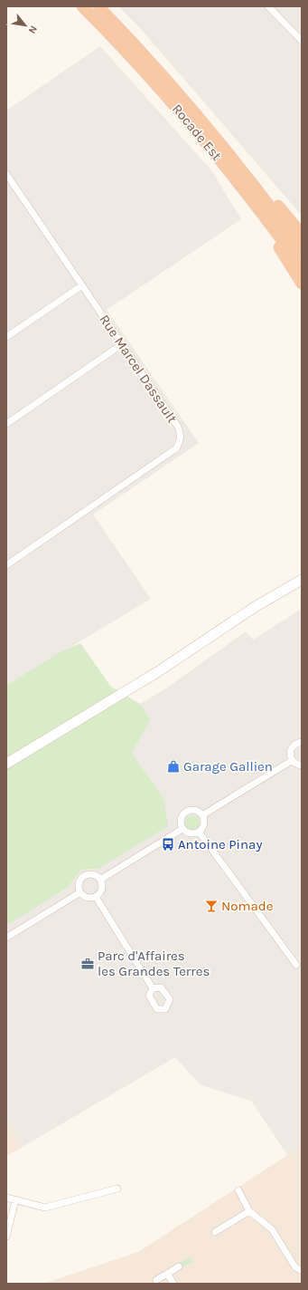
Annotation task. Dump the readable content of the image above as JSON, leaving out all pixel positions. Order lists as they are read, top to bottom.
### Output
{
  "streets": {
    "highway": ["Rocade Est"],
    "street": ["Rue Marcel Dassault"]
  },
  "places": {
    "shop": ["Garage Gallien"],
    "bus stop": ["Antoine Pinay"],
    "bar": ["Nomade"],
    "office": ["Parc d'Affaires les Grandes Terres"]
  },
  "north": "bottom right"
}
